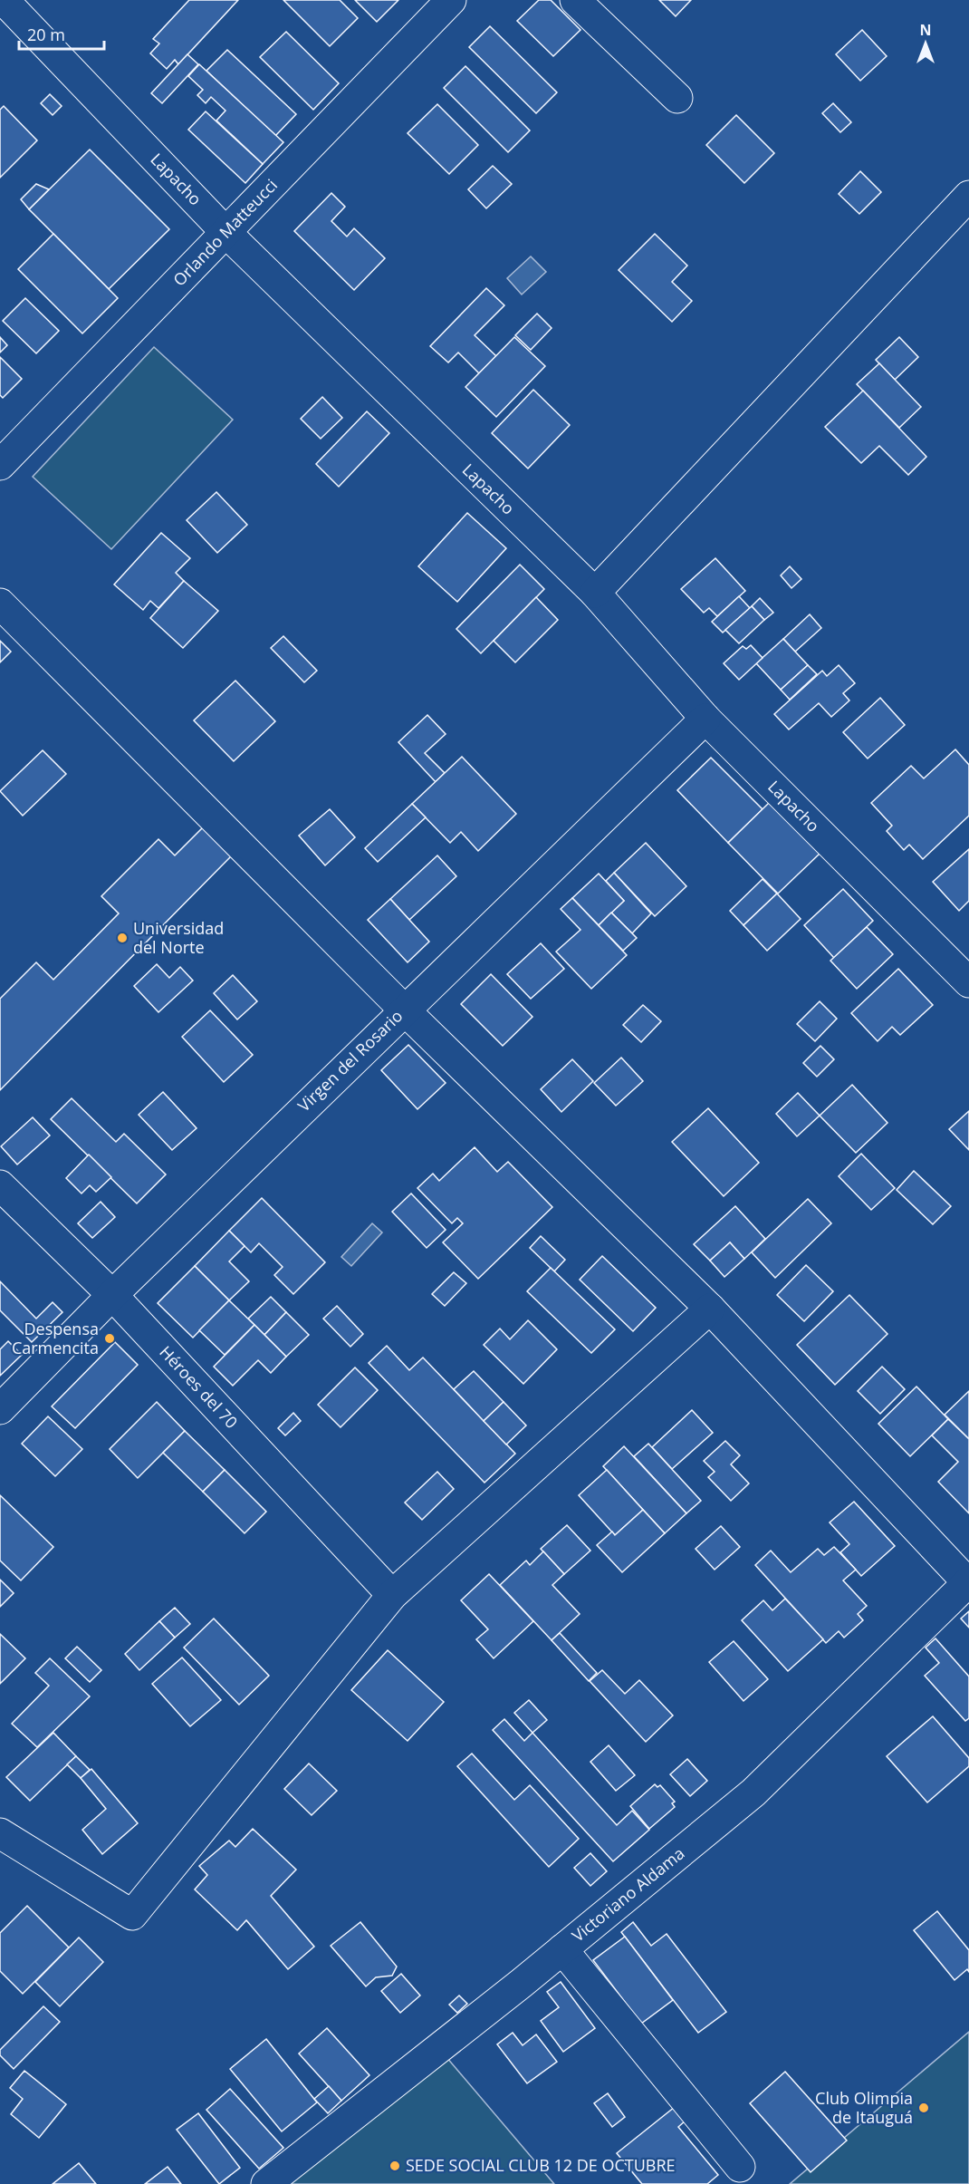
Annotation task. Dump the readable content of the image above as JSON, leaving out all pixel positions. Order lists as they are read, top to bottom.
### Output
{
  "streets": {
    "street": [
      "Lapacho",
      "Orlando Matteucci",
      "Virgen del Rosario",
      "Héroes del 70",
      "Victoriano Aldama"
    ]
  },
  "crossings": [
    ["Lapacho", "Orlando Matteucci"],
    ["Lapacho", "Virgen del Rosario"],
    ["Virgen del Rosario", "Héroes del 70"]
  ],
  "places": [
    "Universidad del Norte",
    "Despensa Carmencita",
    "Club Olimpia de Itauguá",
    "SEDE SOCIAL CLUB 12 DE OCTUBRE"
  ],
  "scale_bar": "20 m",
  "north": "top"
}
